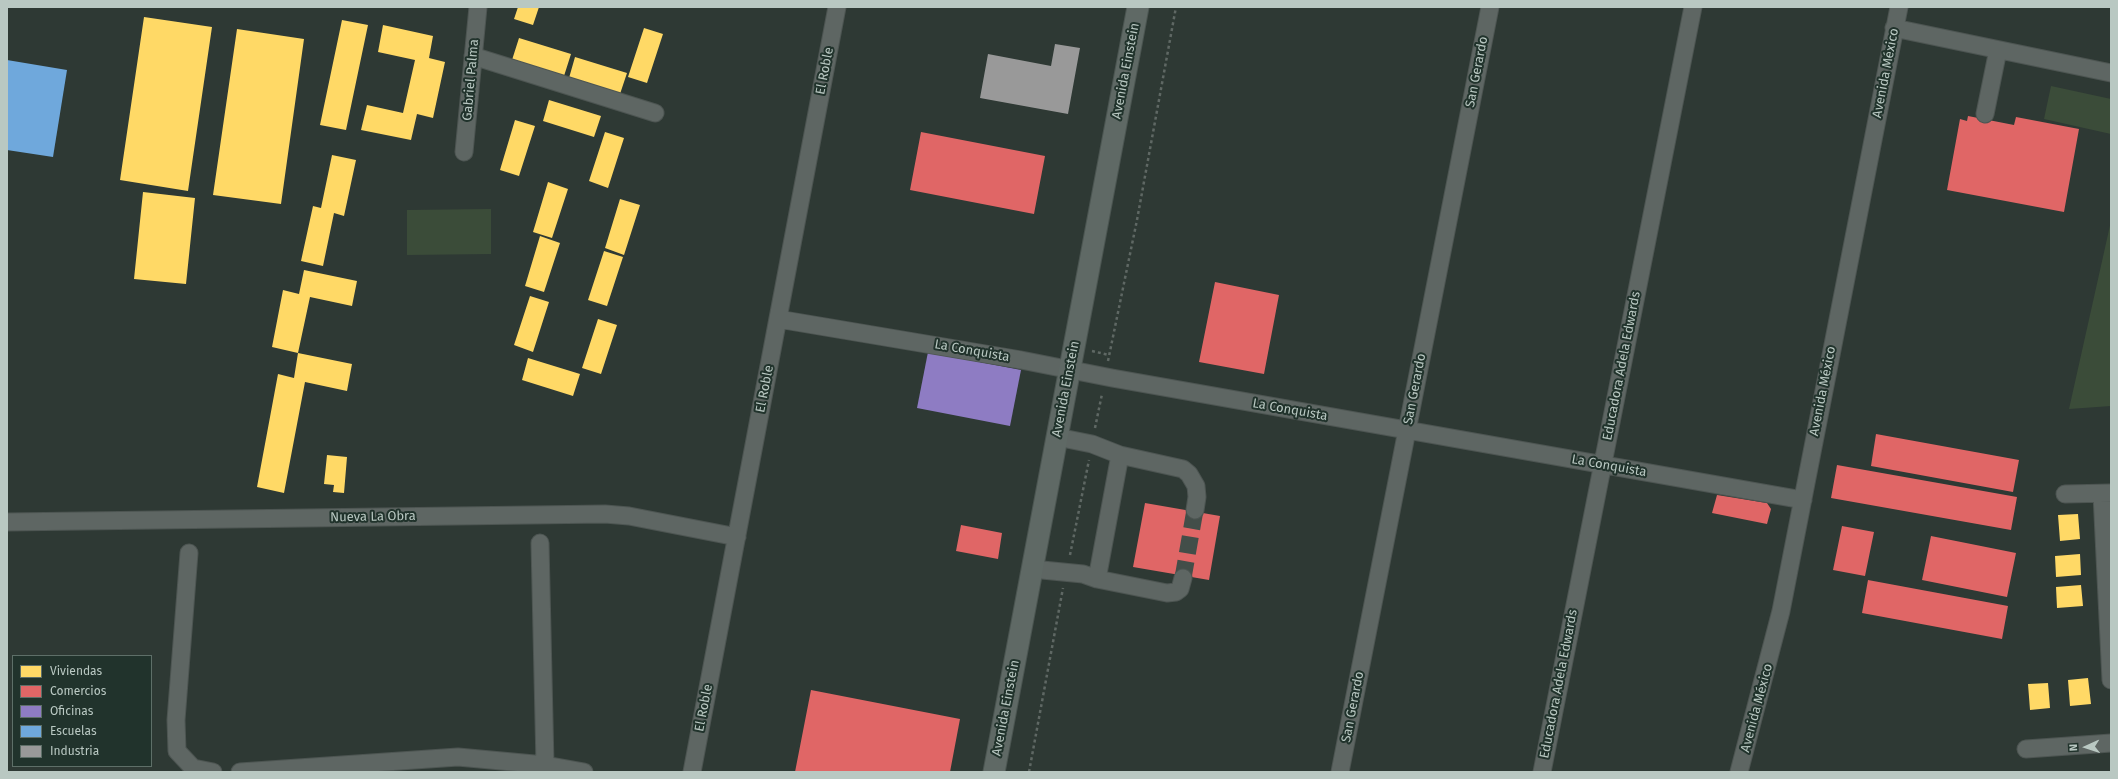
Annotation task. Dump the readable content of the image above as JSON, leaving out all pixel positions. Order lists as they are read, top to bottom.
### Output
{
  "streets": {
    "main road": ["Avenida Einstein"],
    "street": [
      "El Roble",
      "San Gerardo",
      "Avenida México",
      "Gabriel Palma",
      "La Conquista",
      "Educadora Adela Edwards",
      "Nueva La Obra"
    ]
  },
  "crossings": [
    ["El Roble", "La Conquista"],
    ["El Roble", "Nueva La Obra"],
    ["Avenida Einstein", "La Conquista"],
    ["San Gerardo", "La Conquista"],
    ["Avenida México", "La Conquista"],
    ["La Conquista", "Educadora Adela Edwards"]
  ],
  "legend": [
    "Viviendas",
    "Comercios",
    "Oficinas",
    "Escuelas",
    "Industria"
  ],
  "north": "left"
}
